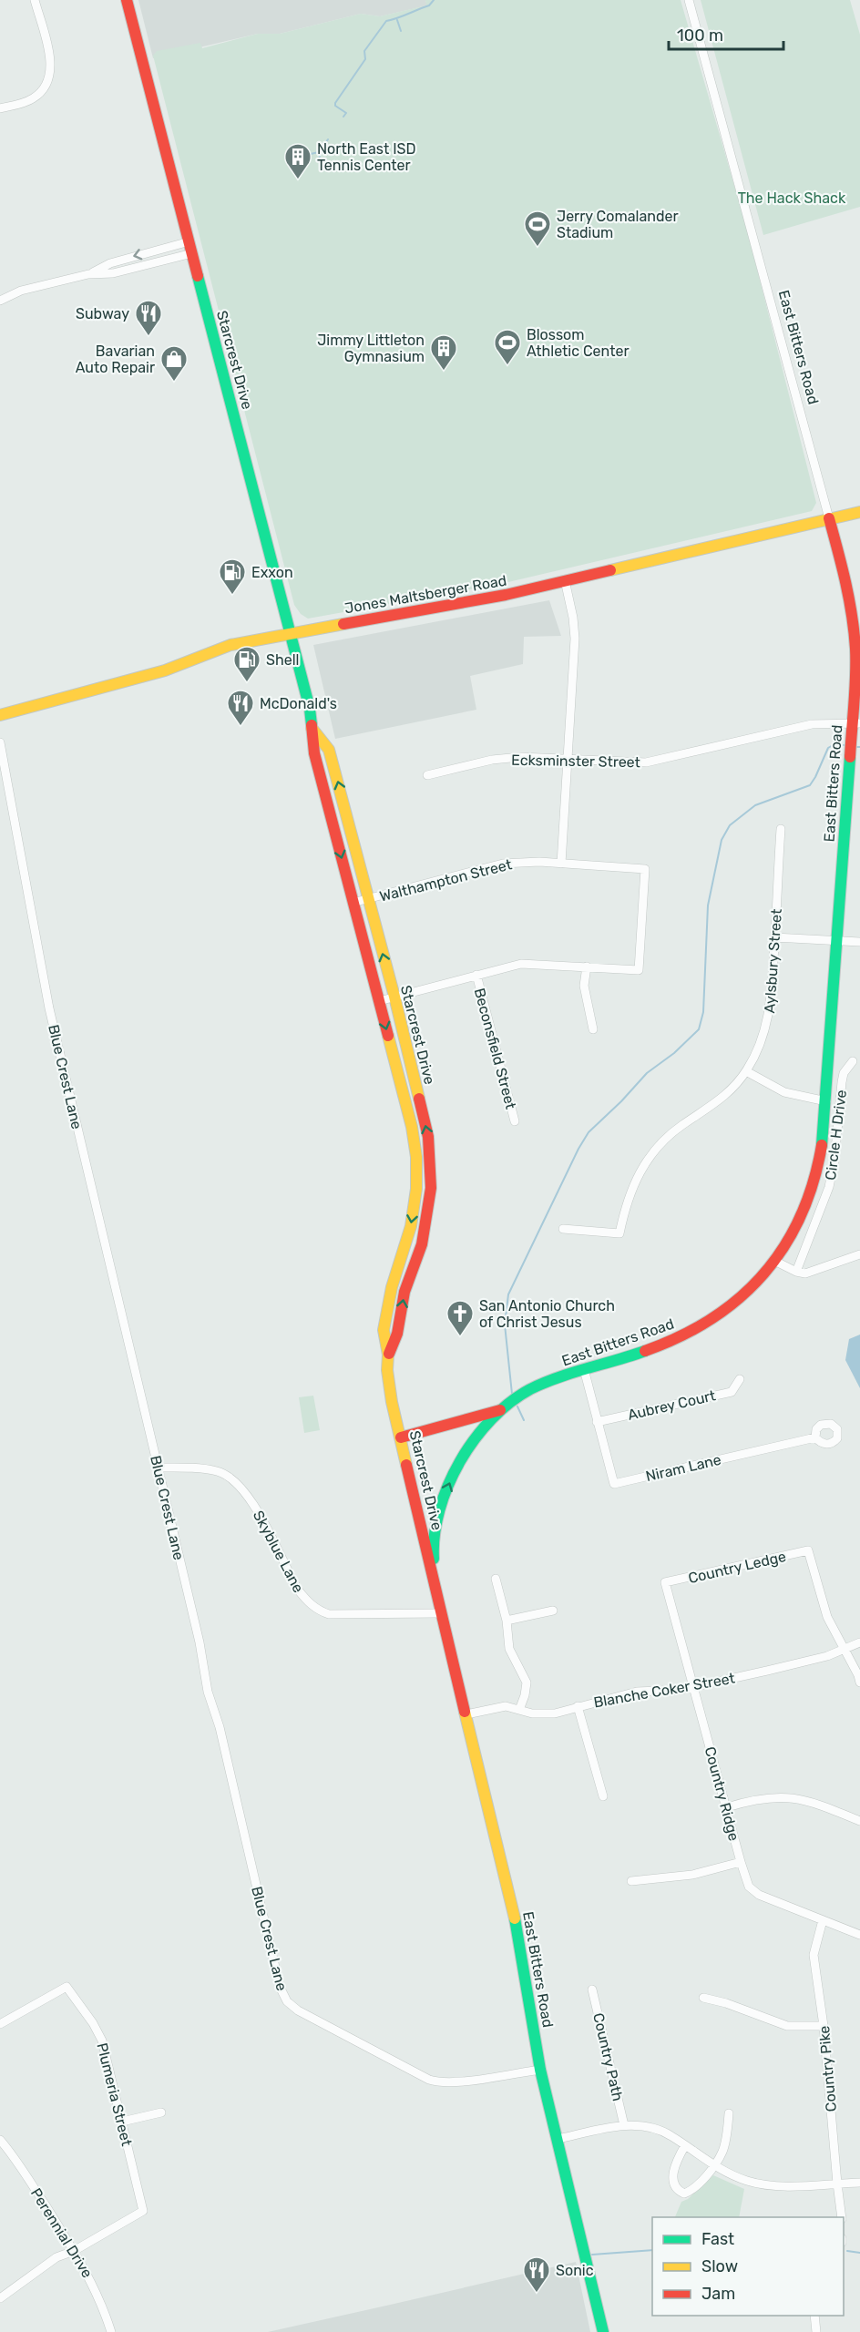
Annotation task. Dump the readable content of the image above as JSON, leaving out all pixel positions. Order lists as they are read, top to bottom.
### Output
{
  "streets": {
    "main road": ["East Bitters Road", "Starcrest Drive", "Jones Maltsberger Road"],
    "street": [
      "Ecksminster Street",
      "Walthampton Street",
      "Aylsbury Street",
      "Beconsfield Street",
      "Blue Crest Lane",
      "Circle H Drive",
      "Aubrey Court",
      "Niram Lane",
      "Skyblue Lane",
      "Country Ledge",
      "Blanche Coker Street",
      "Country Ridge",
      "Country Path",
      "Country Pike",
      "Plumeria Street",
      "Perennial Drive"
    ]
  },
  "crossings": [
    ["East Bitters Road", "Starcrest Drive"],
    ["East Bitters Road", "Jones Maltsberger Road"],
    ["East Bitters Road", "Ecksminster Street"],
    ["East Bitters Road", "Blue Crest Lane"],
    ["East Bitters Road", "Skyblue Lane"],
    ["East Bitters Road", "Blanche Coker Street"],
    ["Starcrest Drive", "Jones Maltsberger Road"],
    ["Starcrest Drive", "Walthampton Street"],
    ["Starcrest Drive", "Skyblue Lane"],
    ["Blue Crest Lane", "Skyblue Lane"],
    ["Aubrey Court", "Niram Lane"],
    ["Country Ledge", "Blanche Coker Street"],
    ["Country Ledge", "Country Ridge"],
    ["Blanche Coker Street", "Country Ridge"],
    ["Country Ridge", "Country Pike"],
    ["Plumeria Street", "Perennial Drive"]
  ],
  "parks": ["The Hack Shack"],
  "places": {
    "building": ["North East ISD Tennis Center", "Jimmy Littleton Gymnasium"],
    "sports": ["Jerry Comalander Stadium", "Blossom Athletic Center"],
    "restaurant": ["Subway", "McDonald's", "Sonic"],
    "shop": ["Bavarian Auto Repair"],
    "fuel station": ["Exxon", "Shell"],
    "church": ["San Antonio Church of Christ Jesus"]
  },
  "legend": ["Fast", "Slow", "Jam"],
  "scale_bar": "100 m"
}
